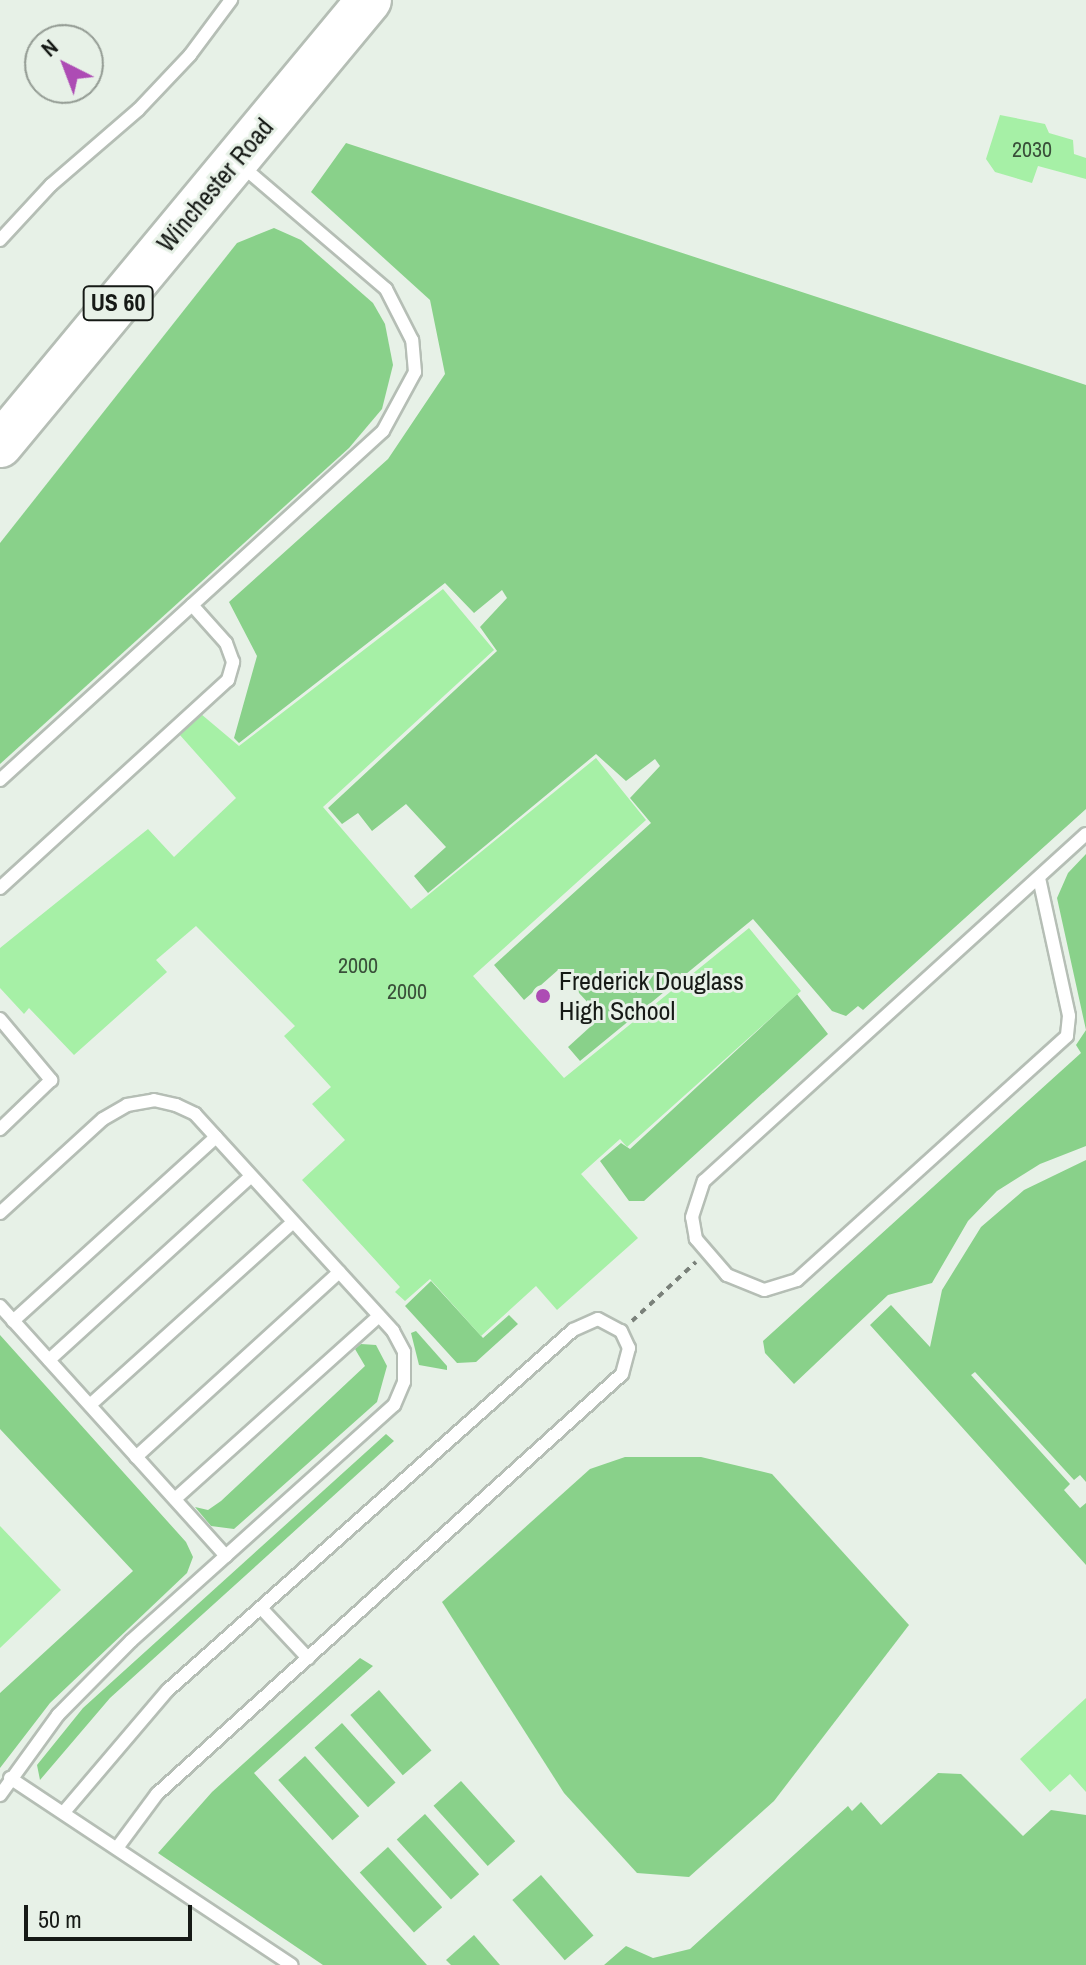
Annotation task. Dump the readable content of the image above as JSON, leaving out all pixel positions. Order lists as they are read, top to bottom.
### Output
{
  "streets": {
    "highway": ["Winchester Road", "US 60"]
  },
  "places": ["Frederick Douglass High School"],
  "house_numbers": ["2030", "2000", "2000"],
  "scale_bar": "50 m",
  "north": "top left"
}
